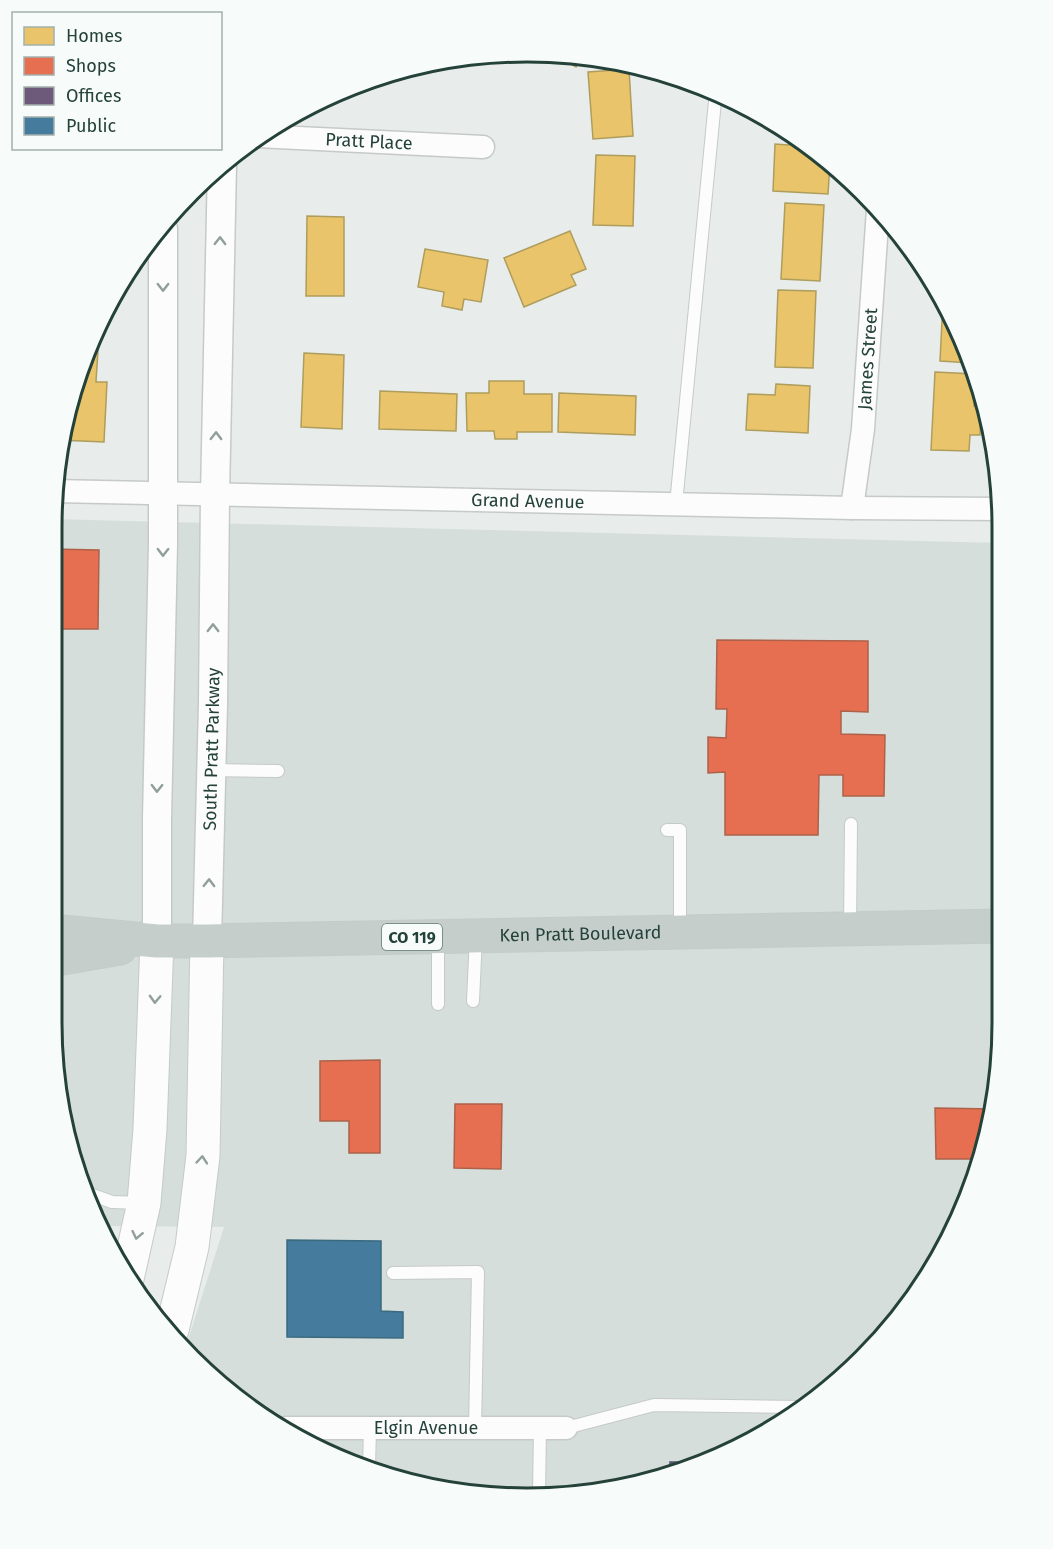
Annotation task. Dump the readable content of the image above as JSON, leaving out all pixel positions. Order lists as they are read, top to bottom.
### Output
{
  "streets": {
    "highway": ["Ken Pratt Boulevard", "CO 119"],
    "main road": ["South Pratt Parkway"],
    "street": [
      "Pratt Place",
      "James Street",
      "Grand Avenue",
      "Elgin Avenue"
    ]
  },
  "crossings": [
    ["James Street", "Grand Avenue"],
    ["Grand Avenue", "South Pratt Parkway"],
    ["South Pratt Parkway", "Ken Pratt Boulevard"]
  ],
  "legend": [
    "Homes",
    "Shops",
    "Offices",
    "Public"
  ]
}
